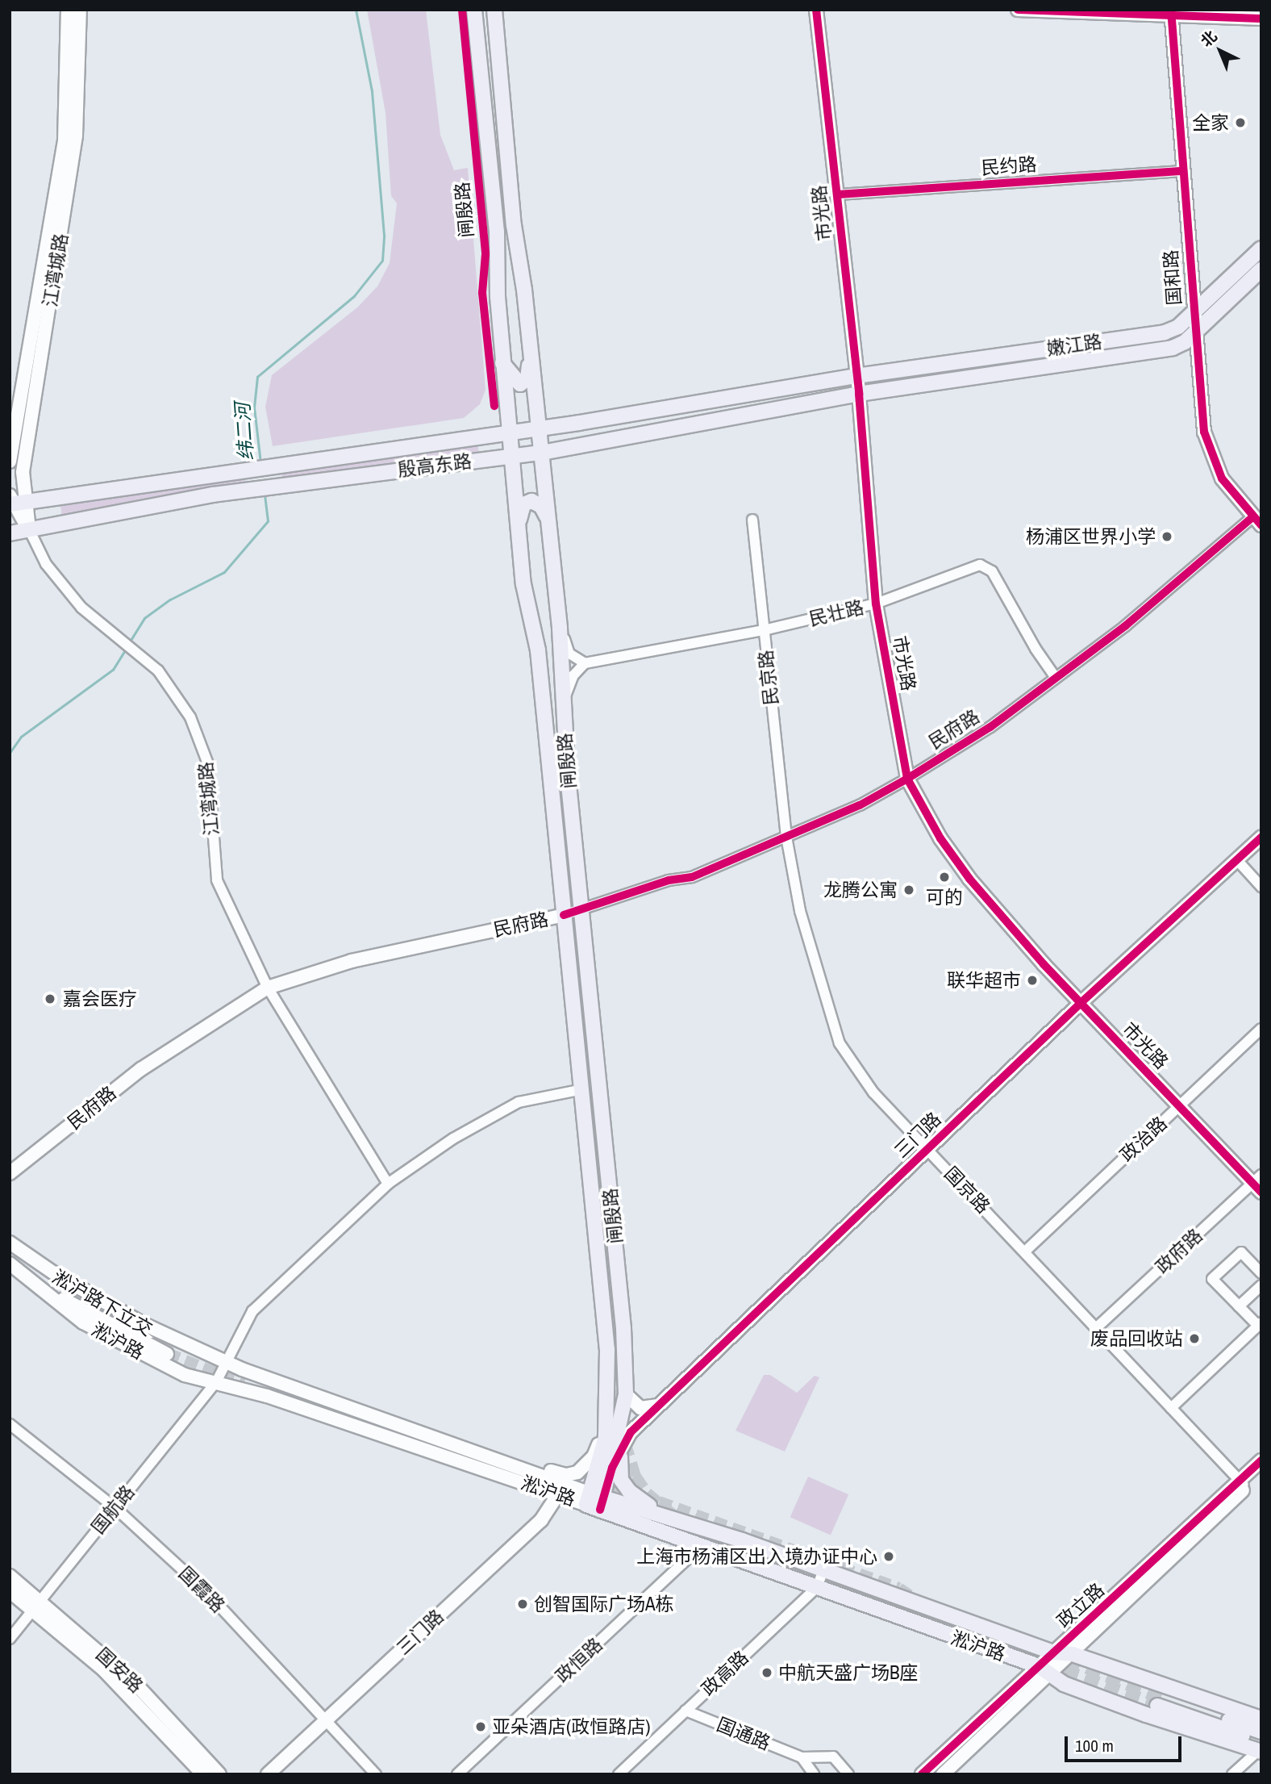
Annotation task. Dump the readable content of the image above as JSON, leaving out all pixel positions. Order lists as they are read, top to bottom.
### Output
{
  "streets": {
    "main road": [
      "闸殷路",
      "嫩江路",
      "殷高东路",
      "淞沪路"
    ],
    "street": [
      "民约路",
      "市光路",
      "江湾城路",
      "国和路",
      "民壮路",
      "民京路",
      "民府路",
      "三门路",
      "政治路",
      "国京路",
      "政府路",
      "淞沪路下立交",
      "国航路",
      "国霞路",
      "政立路",
      "政恒路",
      "国安路",
      "政高路",
      "国通路"
    ]
  },
  "crossings": [
    ["民约路", "市光路"],
    ["民约路", "国和路"],
    ["闸殷路", "殷高东路"],
    ["闸殷路", "民府路"],
    ["闸殷路", "三门路"],
    ["闸殷路", "淞沪路"],
    ["闸殷路", "国航路"],
    ["市光路", "嫩江路"],
    ["市光路", "殷高东路"],
    ["市光路", "民壮路"],
    ["市光路", "民府路"],
    ["市光路", "三门路"],
    ["市光路", "政治路"],
    ["市光路", "政府路"],
    ["江湾城路", "殷高东路"],
    ["江湾城路", "民府路"],
    ["江湾城路", "国航路"],
    ["国和路", "嫩江路"],
    ["国和路", "民府路"],
    ["嫩江路", "殷高东路"],
    ["民壮路", "民京路"],
    ["民壮路", "民府路"],
    ["民京路", "民府路"],
    ["民京路", "国京路"],
    ["民府路", "国京路"],
    ["三门路", "国京路"],
    ["三门路", "淞沪路"],
    ["三门路", "国霞路"],
    ["政治路", "国京路"],
    ["国京路", "政府路"],
    ["国京路", "政立路"],
    ["淞沪路下立交", "淞沪路"],
    ["淞沪路", "国航路"],
    ["淞沪路", "政立路"],
    ["淞沪路", "政恒路"],
    ["淞沪路", "政高路"],
    ["国航路", "国霞路"],
    ["国航路", "国安路"],
    ["政高路", "国通路"]
  ],
  "water": ["纬二河"],
  "places": [
    "全家",
    "杨浦区世界小学",
    "可的",
    "龙腾公寓",
    "联华超市",
    "嘉会医疗",
    "废品回收站",
    "上海市杨浦区出入境办证中心",
    "创智国际广场A栋",
    "中航天盛广场B座",
    "亚朵酒店(政恒路店)"
  ],
  "scale_bar": "100 m",
  "north": "top left"
}
